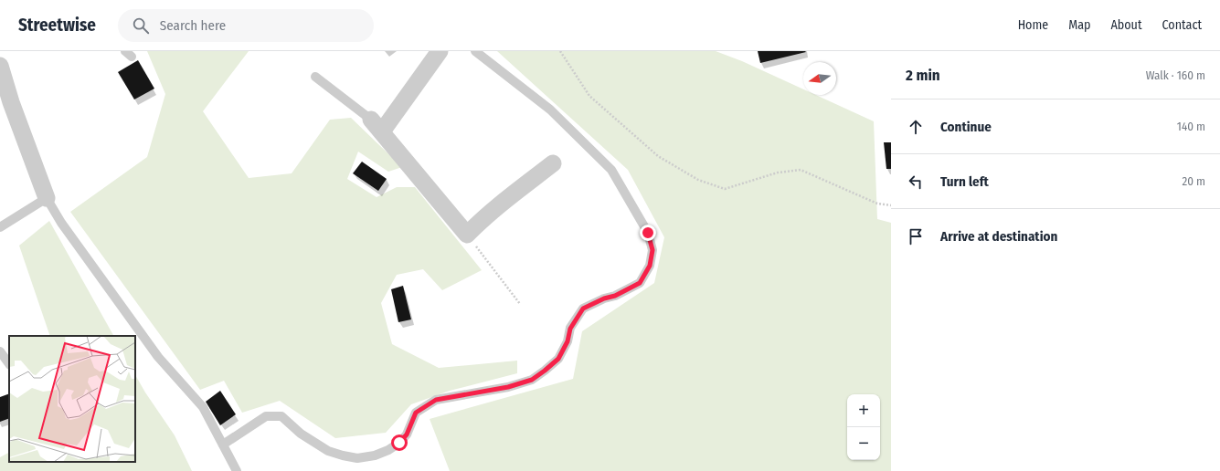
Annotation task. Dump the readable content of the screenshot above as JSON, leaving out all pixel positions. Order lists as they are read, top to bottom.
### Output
{
  "north": "left",
  "page": {
    "header": "Streetwise",
    "search": "Search here",
    "nav": [
      "Home",
      "Map",
      "About",
      "Contact"
    ],
    "heading": ["2 min", "Walk · 160 m"],
    "list": [
      ["Continue", "140 m"],
      ["Turn left", "20 m"],
      "Arrive at destination"
    ],
    "map_buttons": ["+", "−"]
  }
}
